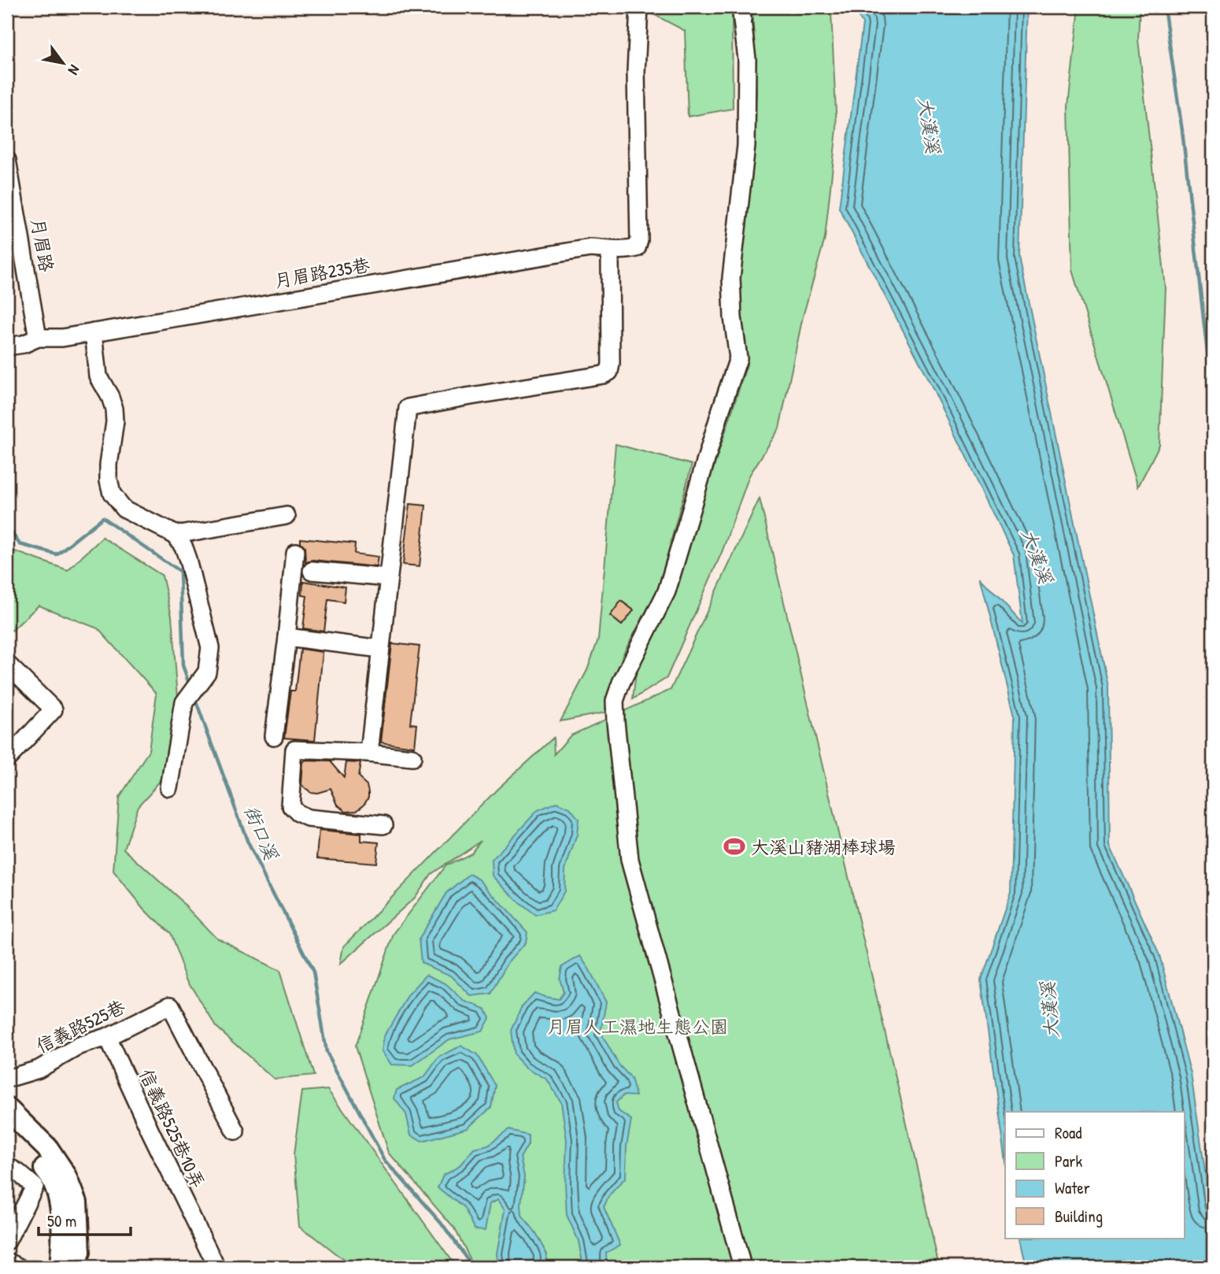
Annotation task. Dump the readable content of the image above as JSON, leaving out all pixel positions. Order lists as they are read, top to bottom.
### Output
{
  "streets": {
    "street": [
      "月眉路",
      "月眉路235巷",
      "信義路525巷",
      "信義路525巷10弄"
    ]
  },
  "crossings": [
    ["月眉路", "月眉路235巷"],
    ["信義路525巷", "信義路525巷10弄"]
  ],
  "water": ["大漢溪", "街口溪"],
  "parks": ["月眉人工濕地生態公園"],
  "places": {
    "sports": ["大溪山豬湖棒球場"]
  },
  "legend": [
    "Road",
    "Park",
    "Water",
    "Building"
  ],
  "scale_bar": "50 m",
  "north": "bottom right"
}
